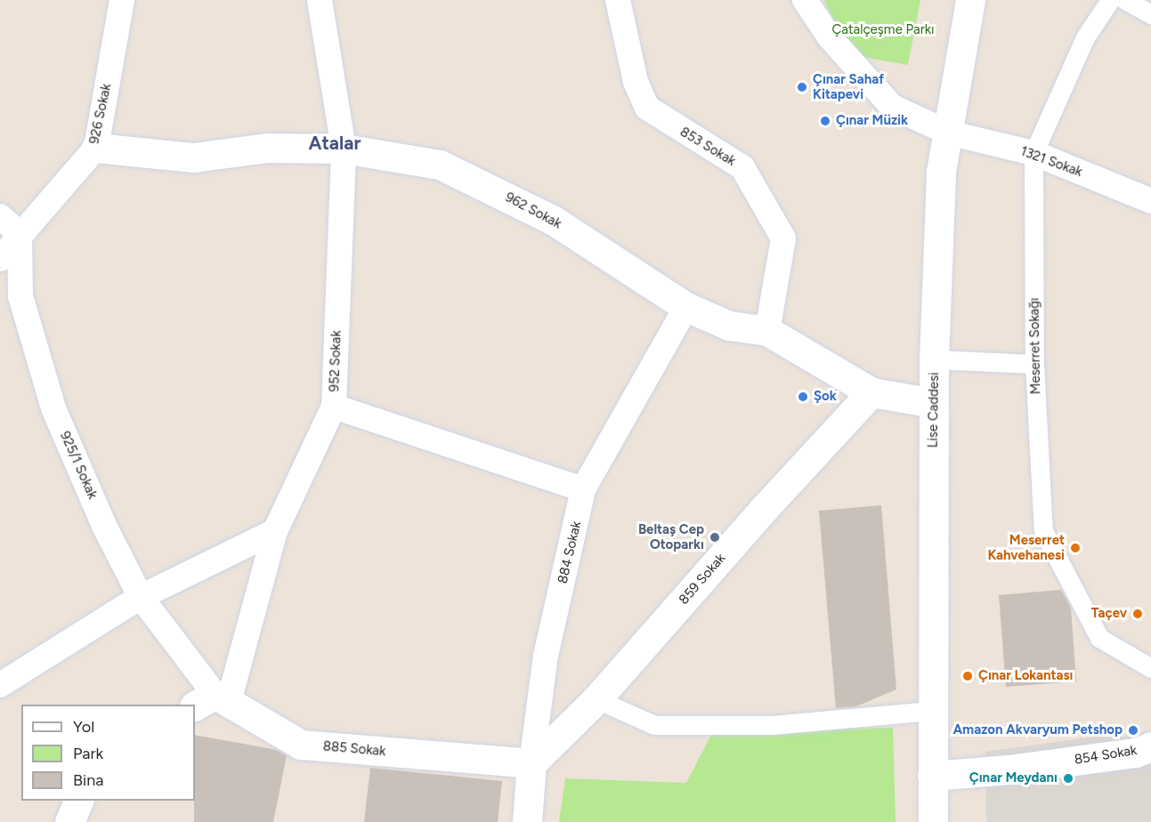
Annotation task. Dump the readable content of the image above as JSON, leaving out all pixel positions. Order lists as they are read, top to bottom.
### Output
{
  "streets": {
    "main road": [
      "962 Sokak",
      "Lise Caddesi",
      "884 Sokak",
      "859 Sokak",
      "885 Sokak",
      "854 Sokak"
    ],
    "street": [
      "926 Sokak",
      "853 Sokak",
      "1321 Sokak",
      "Meserret Sokağı",
      "952 Sokak",
      "925/1 Sokak"
    ]
  },
  "crossings": [
    ["926 Sokak", "962 Sokak"],
    ["926 Sokak", "925/1 Sokak"],
    ["853 Sokak", "962 Sokak"],
    ["1321 Sokak", "Meserret Sokağı"],
    ["1321 Sokak", "Lise Caddesi"],
    ["962 Sokak", "952 Sokak"],
    ["962 Sokak", "Lise Caddesi"],
    ["962 Sokak", "884 Sokak"],
    ["962 Sokak", "859 Sokak"],
    ["952 Sokak", "925/1 Sokak"],
    ["952 Sokak", "885 Sokak"],
    ["Lise Caddesi", "854 Sokak"],
    ["925/1 Sokak", "885 Sokak"],
    ["884 Sokak", "859 Sokak"],
    ["884 Sokak", "885 Sokak"],
    ["859 Sokak", "885 Sokak"]
  ],
  "districts": ["Atalar"],
  "parks": ["Çatalçeşme Parkı"],
  "places": [
    "Çınar Sahaf Kitapevi",
    "Çınar Müzik",
    "Şok",
    "Beltaş Cep Otoparkı",
    "Meserret Kahvehanesi",
    "Taçev",
    "Çınar Lokantası",
    "Amazon Akvaryum Petshop",
    "Çınar Meydanı"
  ],
  "legend": ["Yol", "Park", "Bina"]
}
